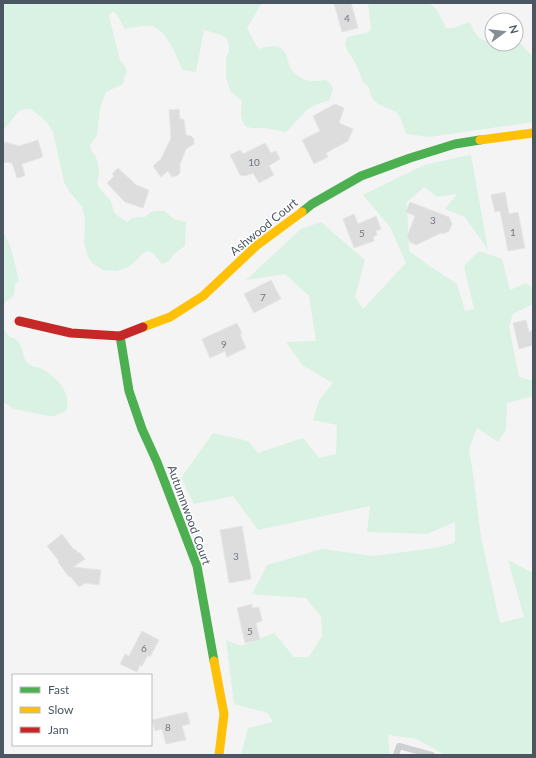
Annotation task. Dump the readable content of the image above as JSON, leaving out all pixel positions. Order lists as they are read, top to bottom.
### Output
{
  "streets": {
    "street": ["Ashwood Court", "Autumnwood Court"]
  },
  "crossings": [
    ["Ashwood Court", "Autumnwood Court"]
  ],
  "house_numbers": [
    "4",
    "10",
    "3",
    "1",
    "5",
    "7",
    "9",
    "3",
    "5",
    "6",
    "8"
  ],
  "legend": ["Fast", "Slow", "Jam"],
  "north": "right"
}
